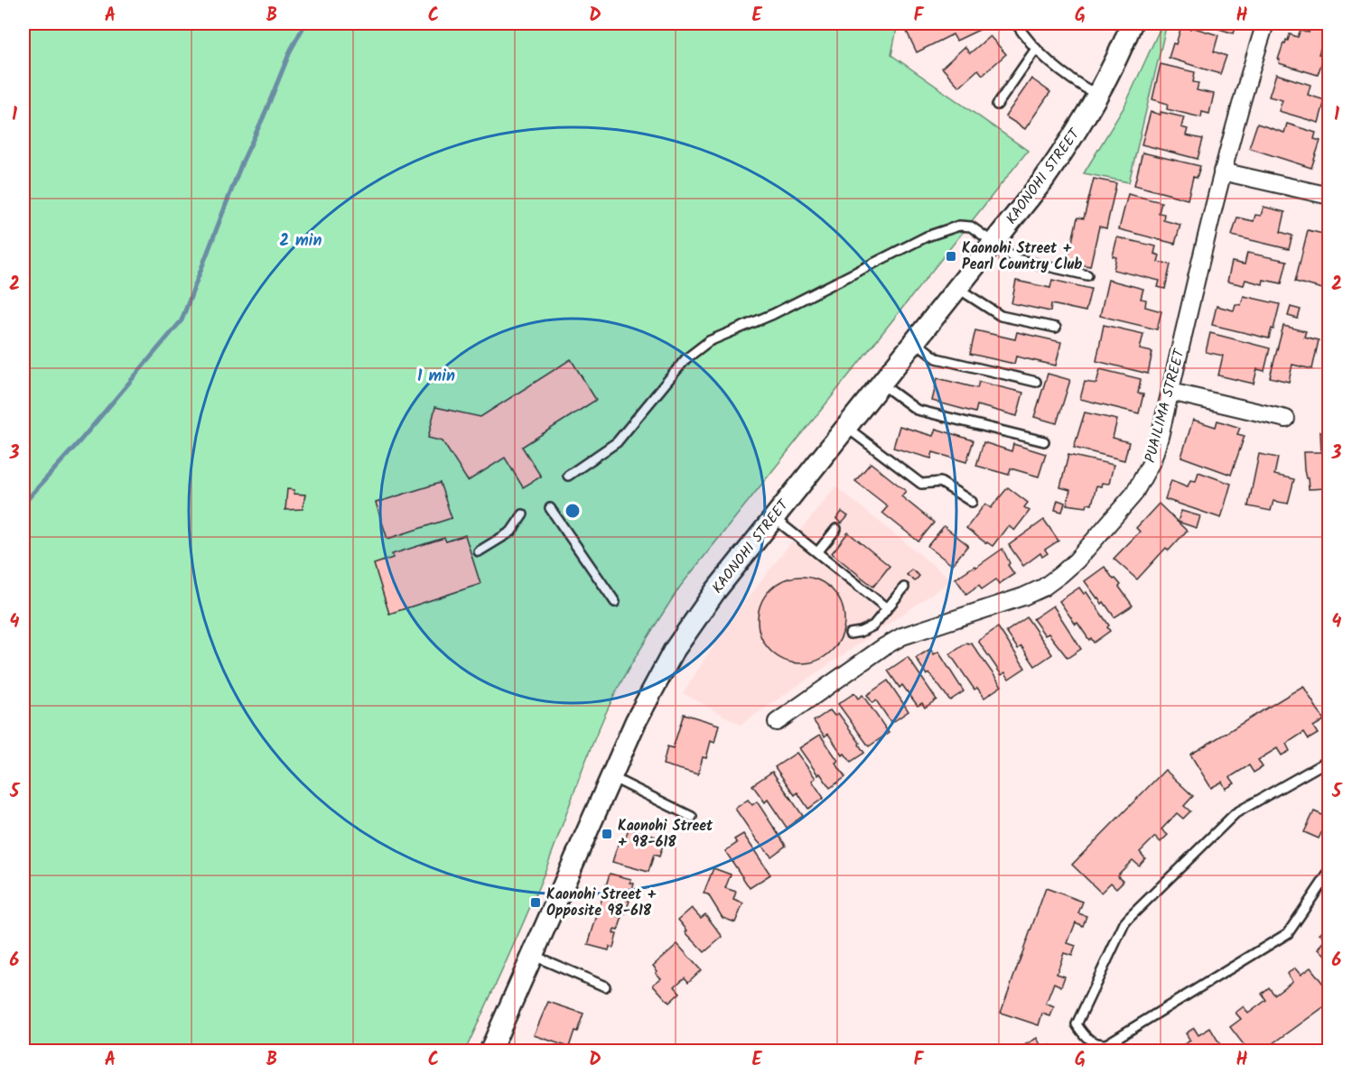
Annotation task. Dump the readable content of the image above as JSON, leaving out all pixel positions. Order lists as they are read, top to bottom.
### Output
{
  "streets": {
    "street": ["KAONOHI STREET", "PUAILIMA STREET"]
  },
  "places": {
    "transit": ["Kaonohi Street + Pearl Country Club", "Kaonohi Street + 98-618", "Kaonohi Street + Opposite 98-618"]
  },
  "grid": {
    "columns": [
      "A",
      "B",
      "C",
      "D",
      "E",
      "F",
      "G",
      "H"
    ],
    "rows": [
      "1",
      "2",
      "3",
      "4",
      "5",
      "6"
    ]
  },
  "rings": ["2 min", "1 min"]
}
